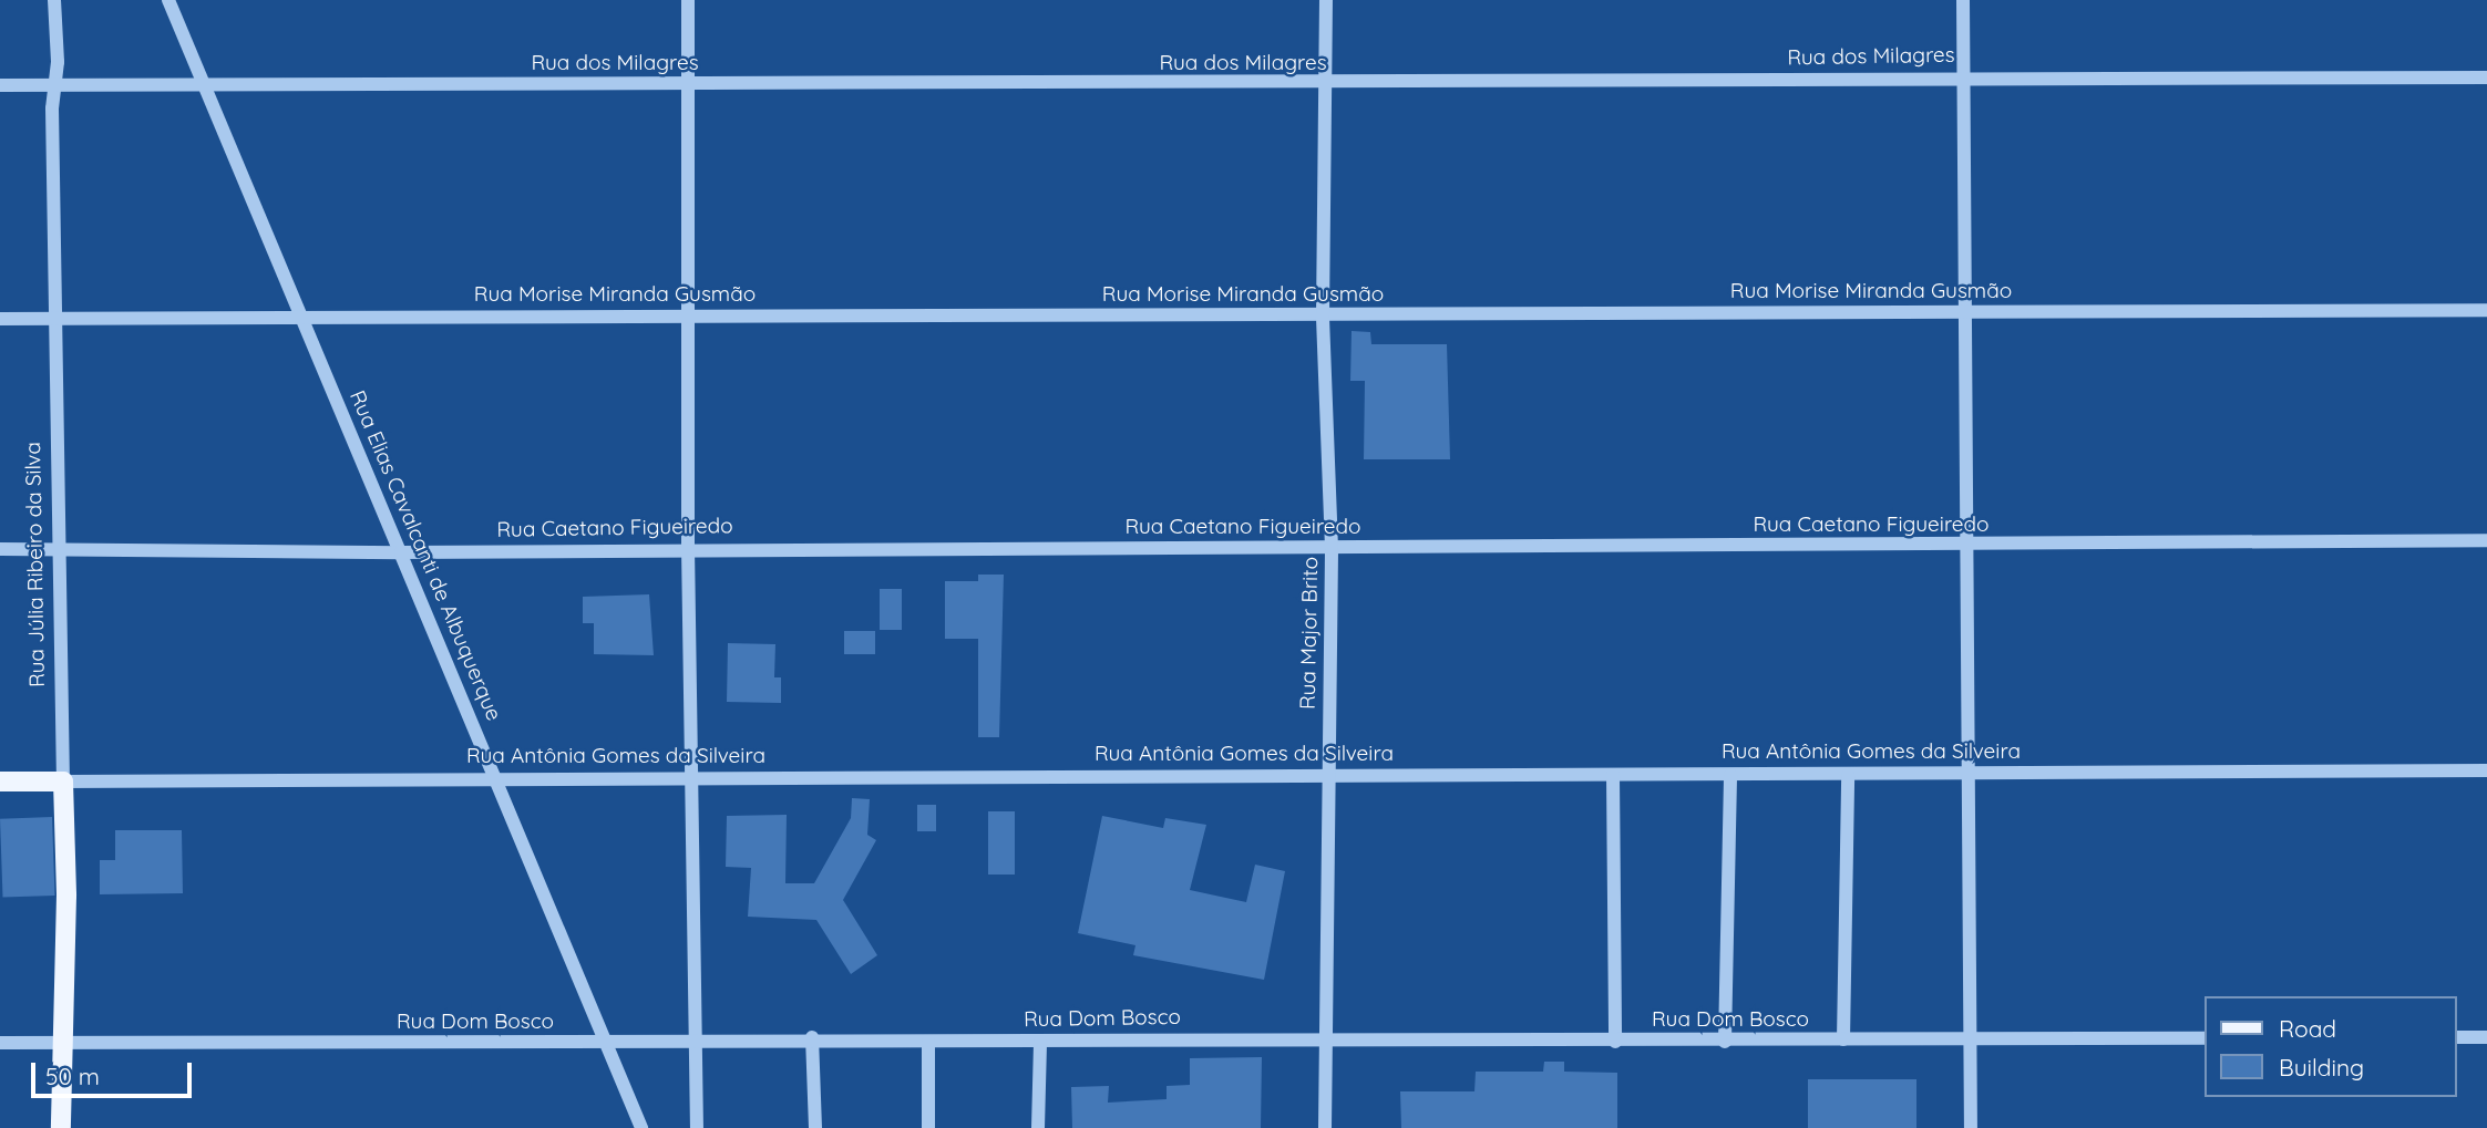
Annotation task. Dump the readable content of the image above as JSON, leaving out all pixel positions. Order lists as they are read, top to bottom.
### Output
{
  "streets": {
    "main road": ["Rua Júlia Ribeiro da Silva", "Rua Antônia Gomes da Silveira"],
    "street": [
      "Rua dos Milagres",
      "Rua Morise Miranda Gusmão",
      "Rua Caetano Figueiredo",
      "Rua Elias Cavalcanti de Albuquerque",
      "Rua Major Brito",
      "Rua Dom Bosco"
    ]
  },
  "crossings": [
    ["Rua dos Milagres", "Rua Elias Cavalcanti de Albuquerque"],
    ["Rua dos Milagres", "Rua Júlia Ribeiro da Silva"],
    ["Rua dos Milagres", "Rua Major Brito"],
    ["Rua Morise Miranda Gusmão", "Rua Elias Cavalcanti de Albuquerque"],
    ["Rua Morise Miranda Gusmão", "Rua Júlia Ribeiro da Silva"],
    ["Rua Morise Miranda Gusmão", "Rua Major Brito"],
    ["Rua Caetano Figueiredo", "Rua Elias Cavalcanti de Albuquerque"],
    ["Rua Caetano Figueiredo", "Rua Júlia Ribeiro da Silva"],
    ["Rua Caetano Figueiredo", "Rua Major Brito"],
    ["Rua Elias Cavalcanti de Albuquerque", "Rua Antônia Gomes da Silveira"],
    ["Rua Elias Cavalcanti de Albuquerque", "Rua Dom Bosco"],
    ["Rua Júlia Ribeiro da Silva", "Rua Antônia Gomes da Silveira"],
    ["Rua Júlia Ribeiro da Silva", "Rua Dom Bosco"],
    ["Rua Major Brito", "Rua Antônia Gomes da Silveira"],
    ["Rua Major Brito", "Rua Dom Bosco"]
  ],
  "legend": ["Road", "Building"],
  "scale_bar": "50 m"
}
